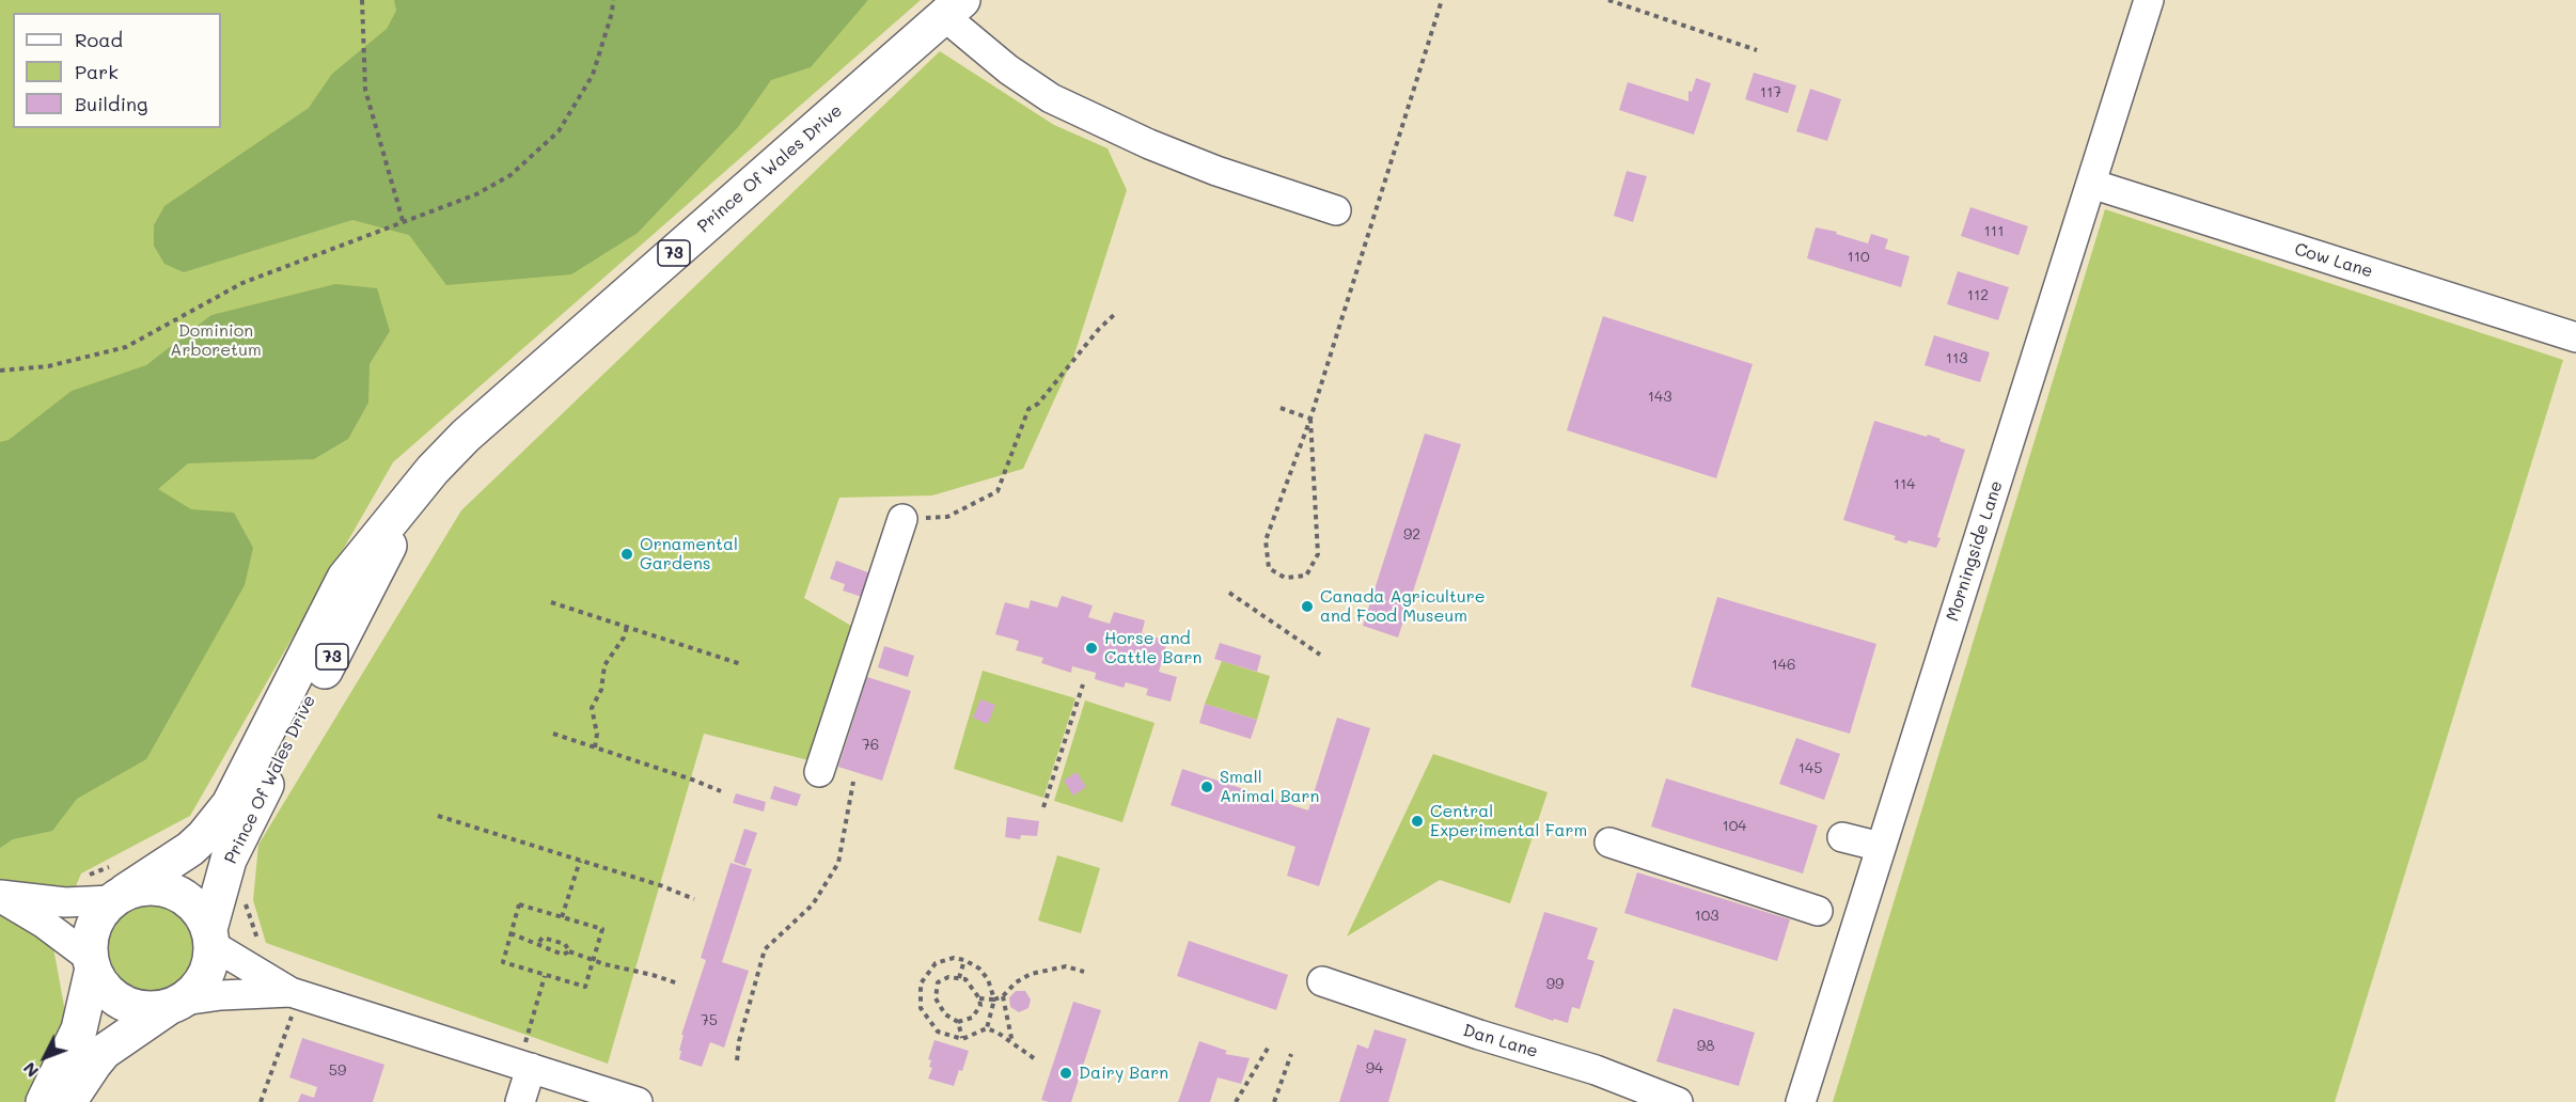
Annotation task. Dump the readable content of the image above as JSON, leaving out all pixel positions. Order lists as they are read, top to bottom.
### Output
{
  "streets": {
    "main road": ["Prince Of Wales Drive", "73"],
    "street": ["Cow Lane", "Morningside Lane", "Dan Lane"]
  },
  "crossings": [
    ["Prince Of Wales Drive", "73"],
    ["Cow Lane", "Morningside Lane"]
  ],
  "parks": ["Dominion Arboretum"],
  "places": [
    "Ornamental Gardens",
    "Canada Agriculture and Food Museum",
    "Horse and Cattle Barn",
    "Small Animal Barn",
    "Central Experimental Farm",
    "Dairy Barn"
  ],
  "house_numbers": [
    "117",
    "111",
    "110",
    "112",
    "113",
    "143",
    "114",
    "92",
    "146",
    "76",
    "145",
    "104",
    "103",
    "99",
    "75",
    "98",
    "94",
    "59"
  ],
  "legend": ["Road", "Park", "Building"],
  "north": "bottom left"
}
